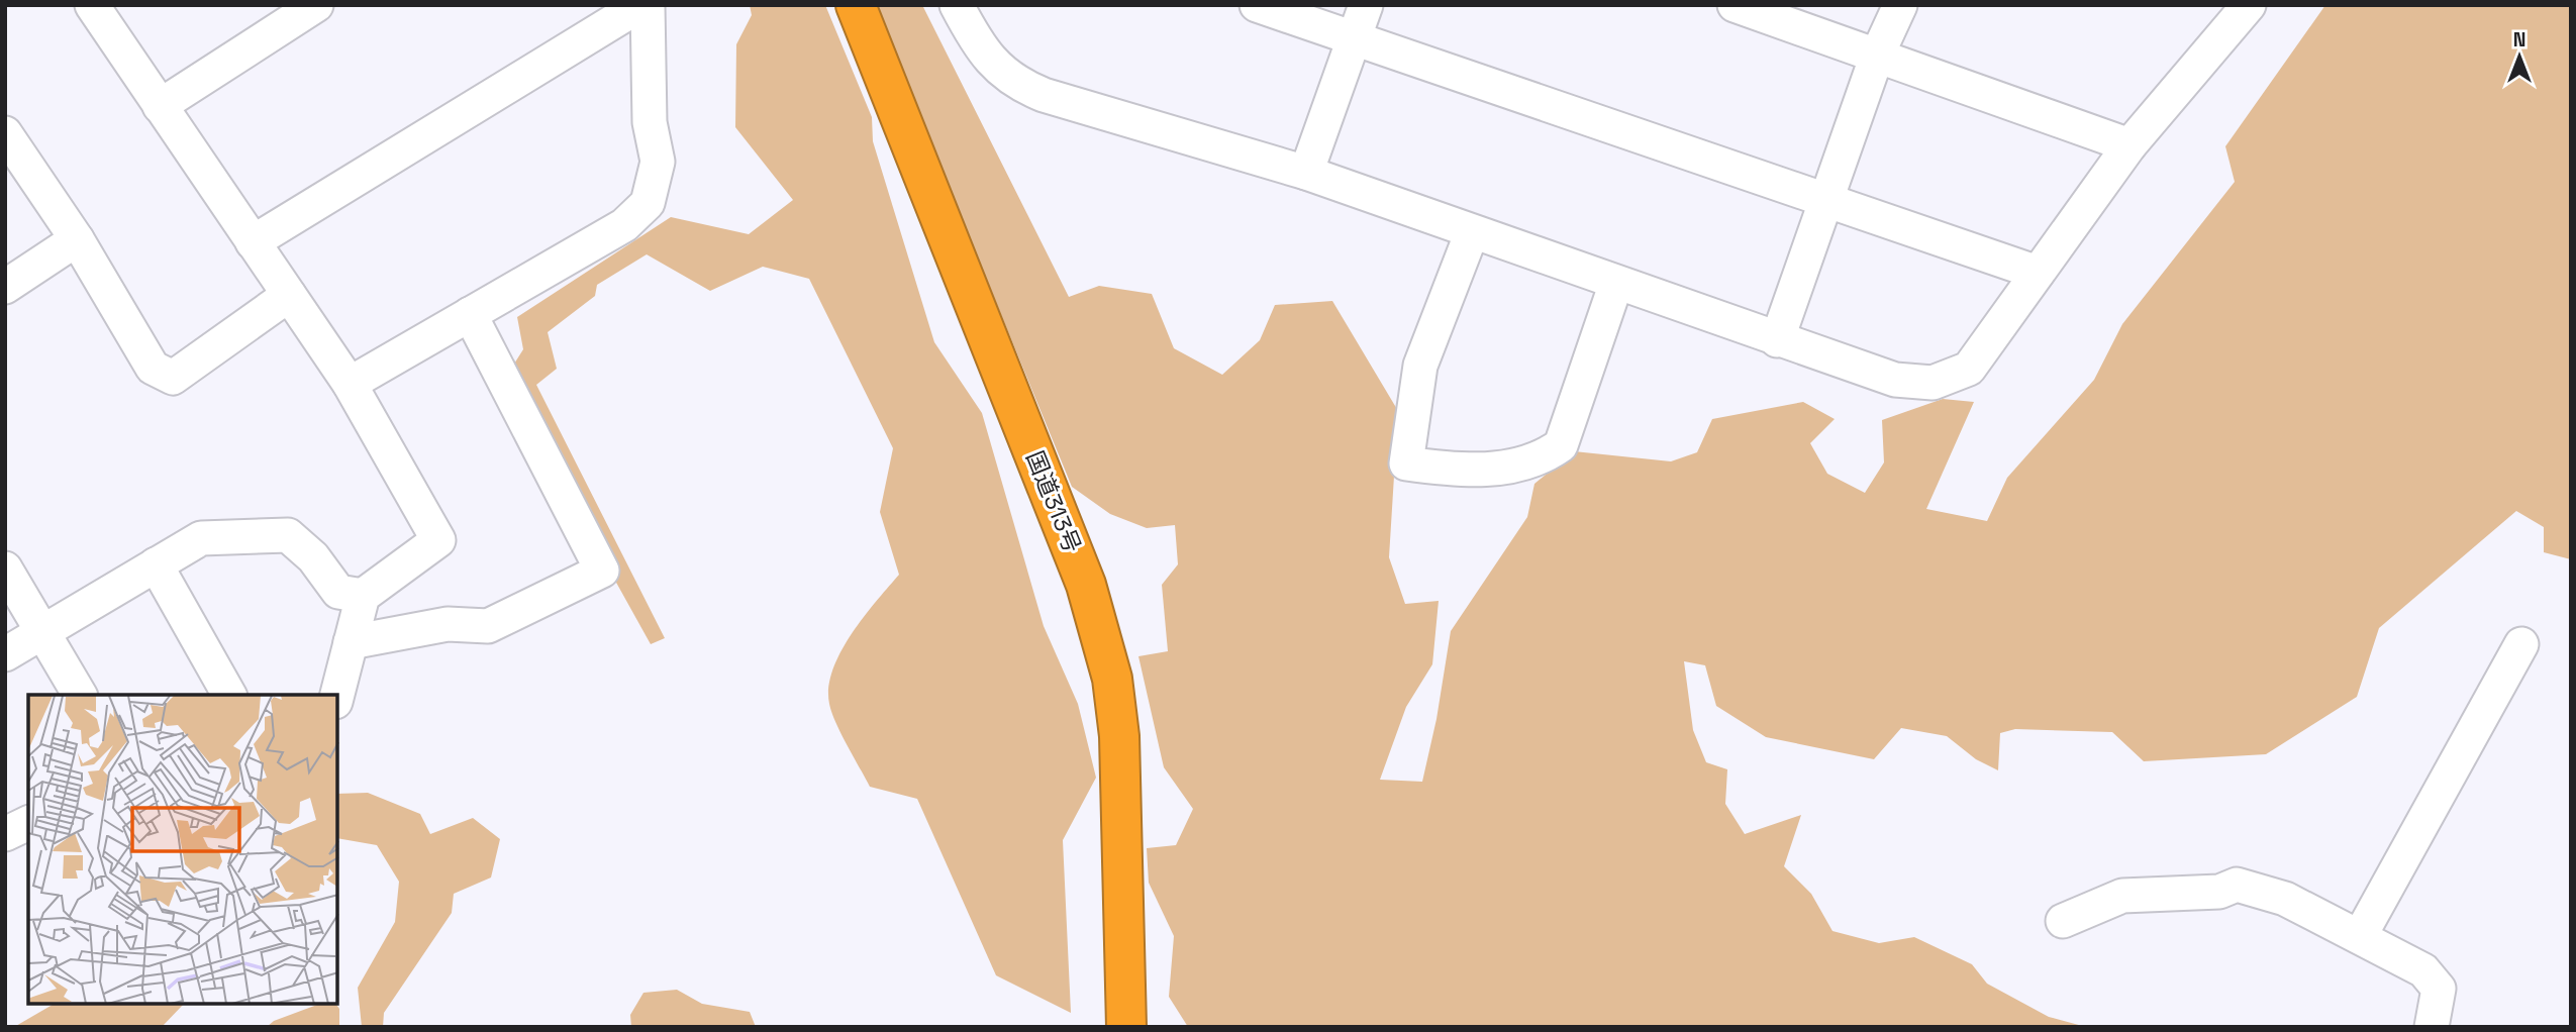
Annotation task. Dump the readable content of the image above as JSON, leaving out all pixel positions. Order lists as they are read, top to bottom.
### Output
{
  "streets": {
    "highway": ["国道313号"]
  },
  "north": "top"
}
